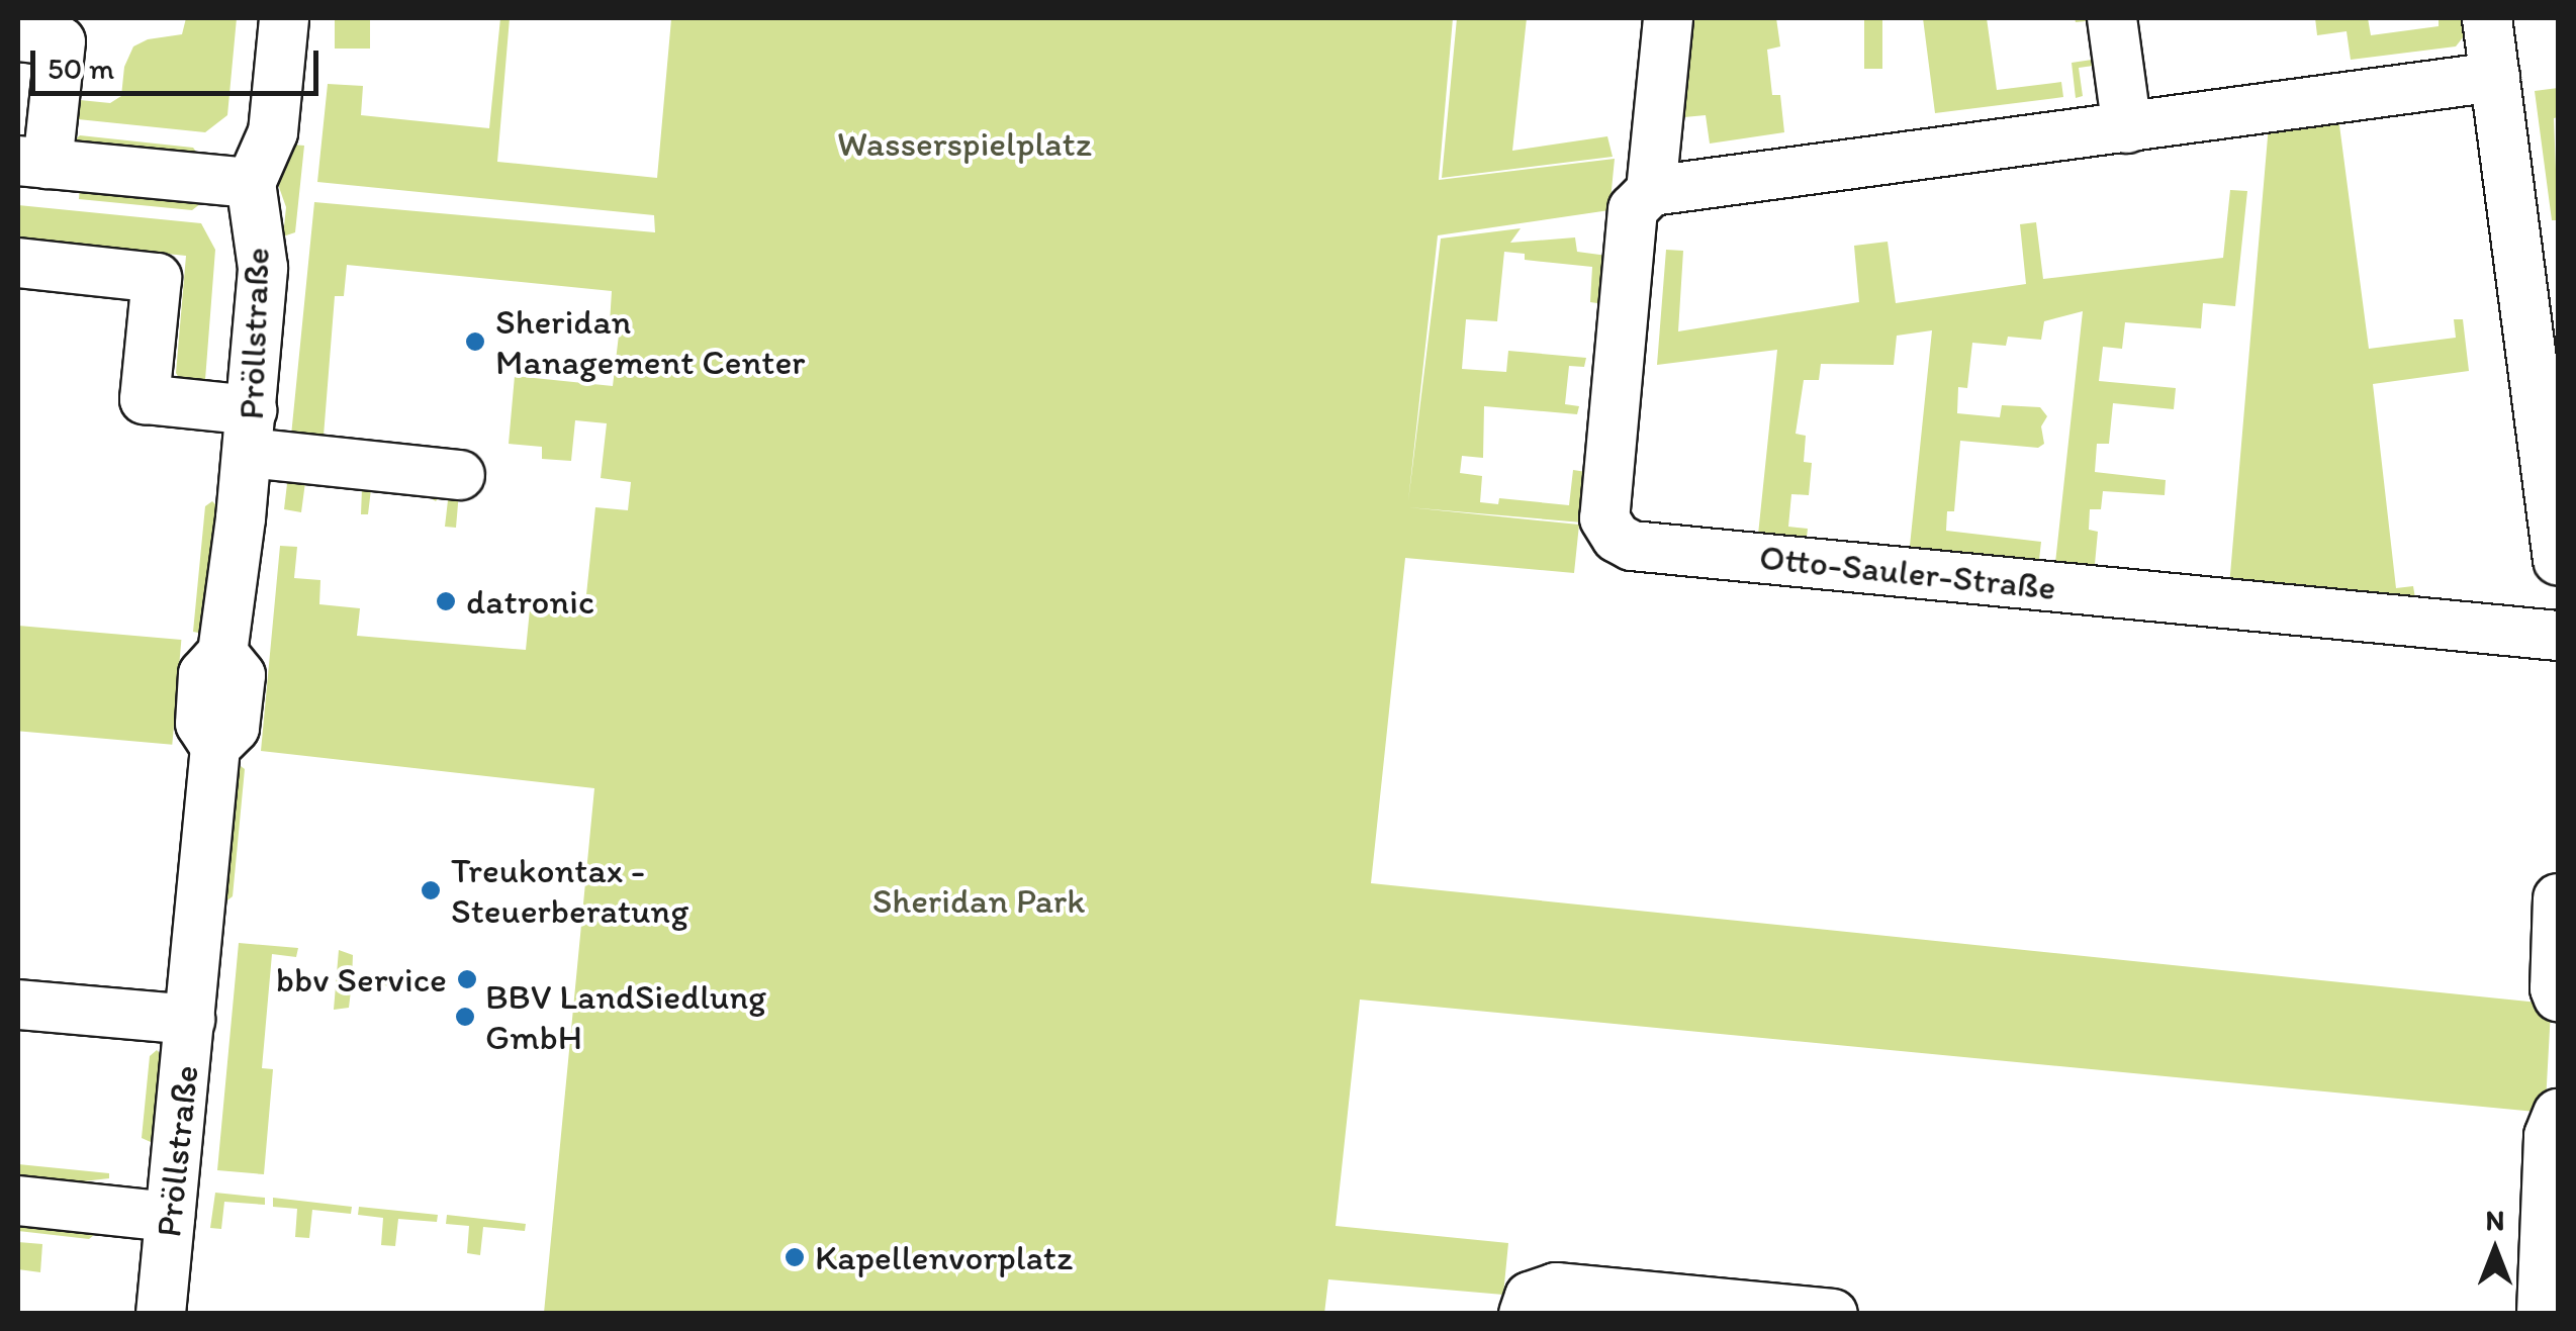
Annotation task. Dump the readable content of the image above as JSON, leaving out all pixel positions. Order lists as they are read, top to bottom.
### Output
{
  "streets": {
    "street": ["Pröllstraße", "Otto-Sauler-Straße"]
  },
  "parks": ["Wasserspielplatz", "Sheridan Park"],
  "places": [
    "Sheridan Management Center",
    "datronic",
    "Treukontax - Steuerberatung",
    "bbv Service",
    "BBV LandSiedlung GmbH",
    "Kapellenvorplatz"
  ],
  "scale_bar": "50 m",
  "north": "top"
}
